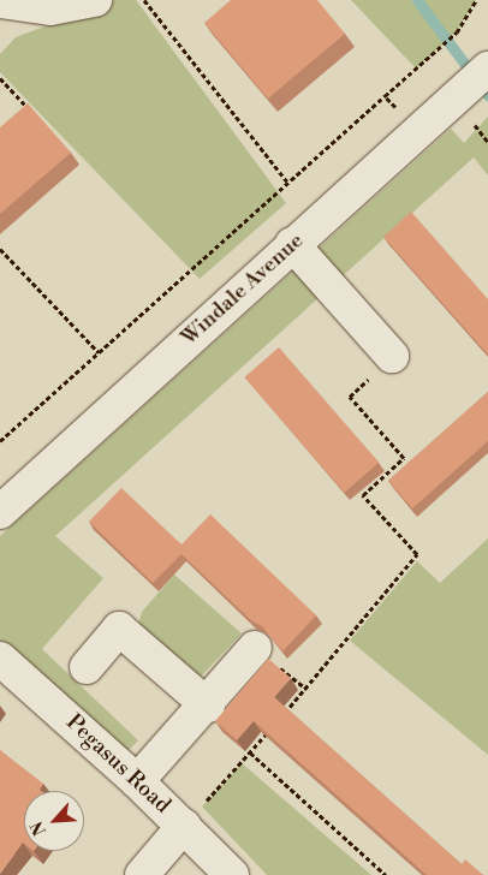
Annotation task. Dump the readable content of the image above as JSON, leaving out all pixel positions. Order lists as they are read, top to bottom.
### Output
{
  "streets": {
    "street": ["Windale Avenue", "Pegasus Road"]
  },
  "north": "bottom left"
}
